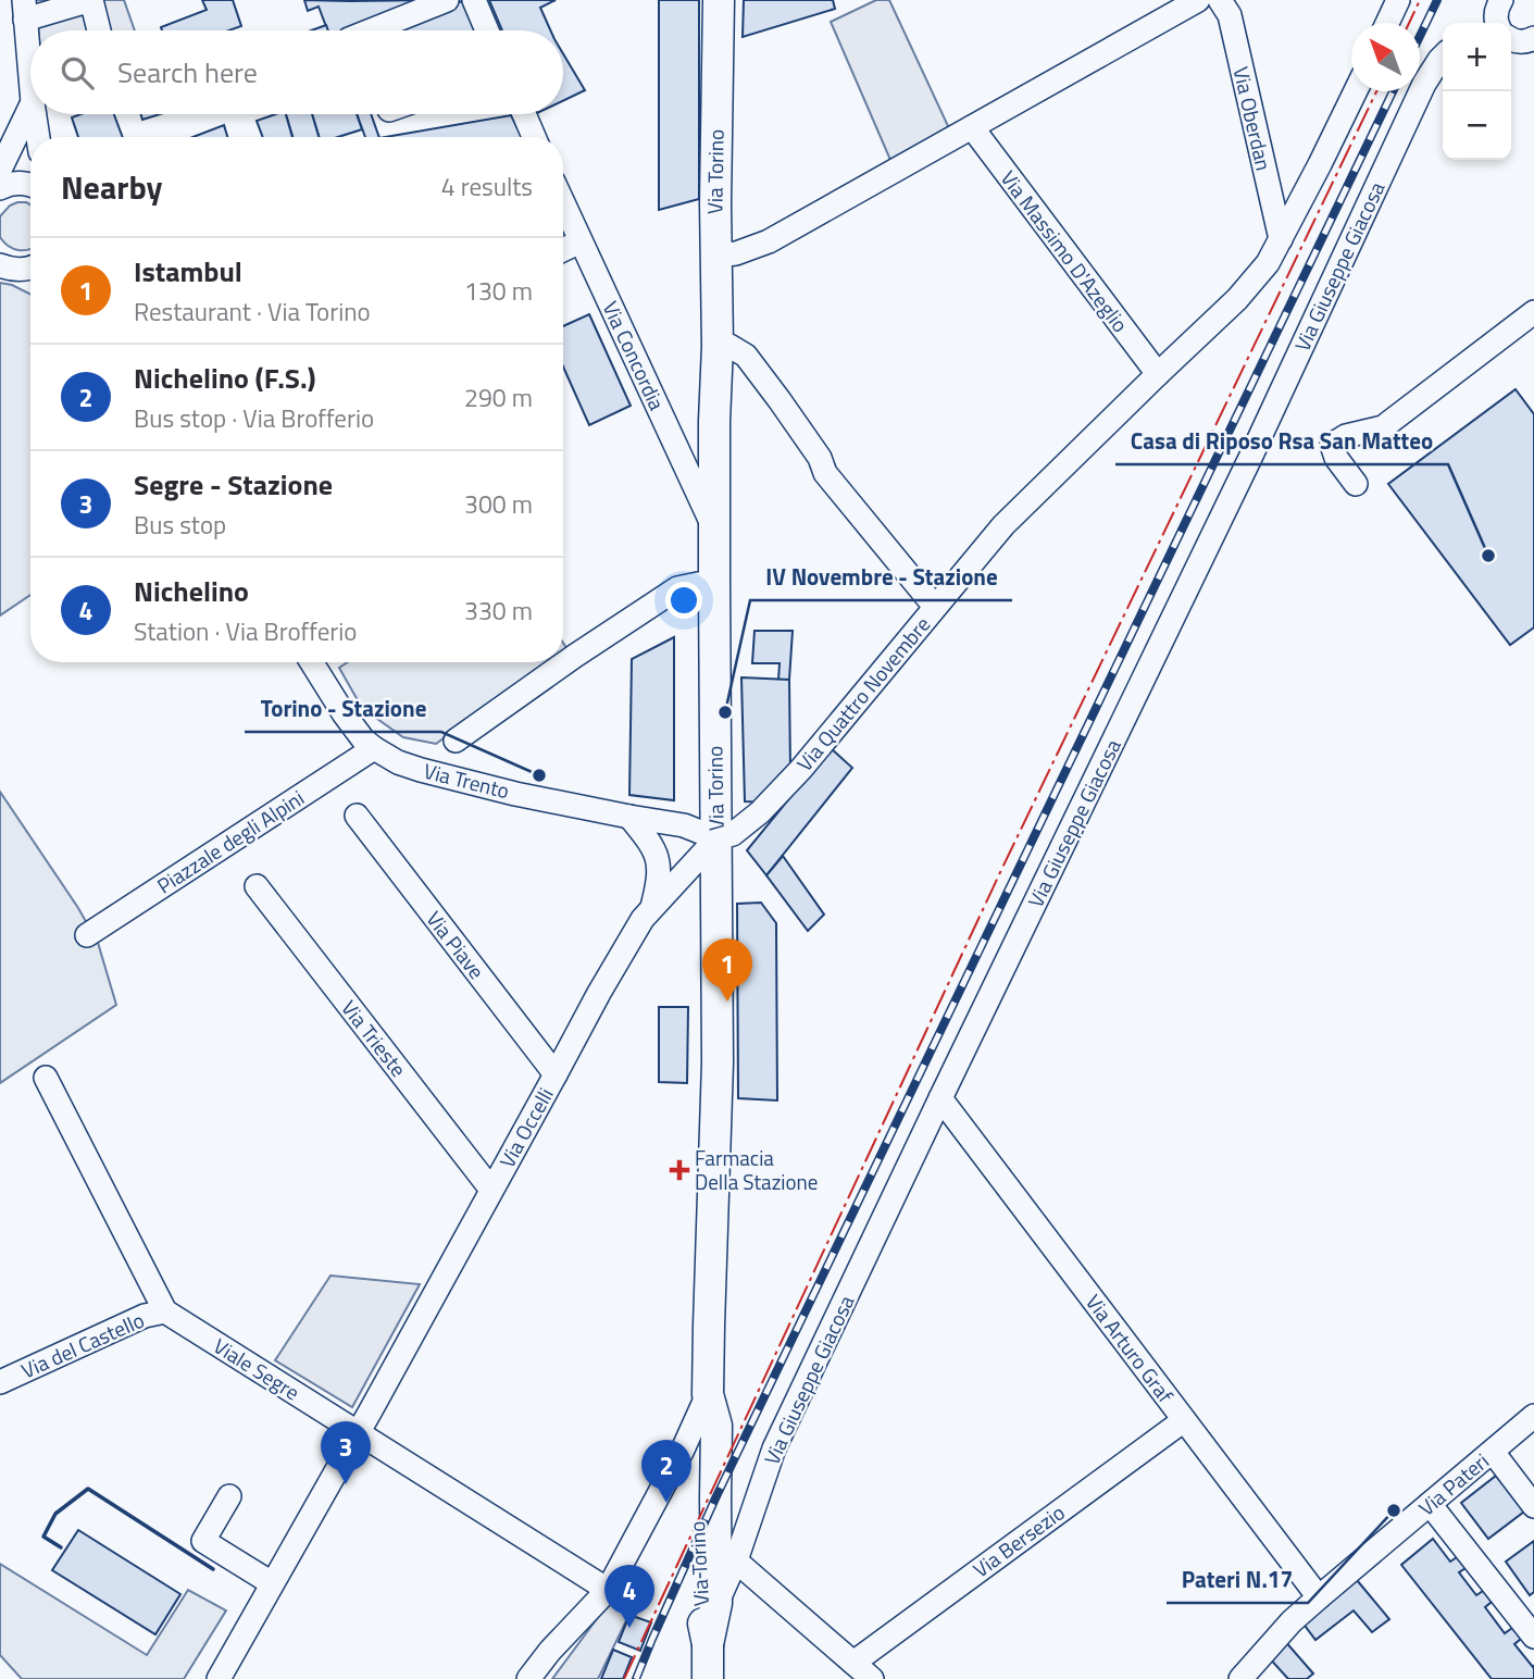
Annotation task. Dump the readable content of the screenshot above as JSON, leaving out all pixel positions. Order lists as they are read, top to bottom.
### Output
{
  "streets": {
    "main road": ["Via Torino"],
    "street": [
      "Via Oberdan",
      "Via Massimo D'Azeglio",
      "Via Giuseppe Giacosa",
      "Via Concordia",
      "Via Quattro Novembre",
      "Via Trento",
      "Piazzale degli Alpini",
      "Via Piave",
      "Via Trieste",
      "Via Occelli",
      "Via del Castello",
      "Via Arturo Graf",
      "Viale Segre",
      "Via Pateri",
      "Via Bersezio"
    ]
  },
  "crossings": [
    ["Via Oberdan", "Via Quattro Novembre"],
    ["Via Torino", "Via Giuseppe Giacosa"],
    ["Via Torino", "Via Concordia"],
    ["Via Torino", "Via Quattro Novembre"],
    ["Via Torino", "Via Trento"],
    ["Via Torino", "Via Occelli"],
    ["Via Massimo D'Azeglio", "Via Quattro Novembre"],
    ["Via Giuseppe Giacosa", "Via Arturo Graf"],
    ["Via Quattro Novembre", "Via Trento"],
    ["Via Quattro Novembre", "Via Occelli"],
    ["Via Trento", "Piazzale degli Alpini"],
    ["Via Trento", "Via Occelli"],
    ["Via Piave", "Via Occelli"],
    ["Via Trieste", "Via Occelli"],
    ["Via Occelli", "Viale Segre"],
    ["Via del Castello", "Viale Segre"],
    ["Via Arturo Graf", "Via Pateri"],
    ["Via Arturo Graf", "Via Bersezio"]
  ],
  "places": {
    "other": [
      "Casa di Riposo Rsa San Matteo",
      "IV Novembre - Stazione",
      "Torino - Stazione",
      "Pateri N.17"
    ],
    "health": ["Farmacia Della Stazione"]
  },
  "north": "top left",
  "page": {
    "map_buttons": ["+", "−"],
    "search": "Search here",
    "heading": ["Nearby", "4 results"],
    "list": [
      {
        "mark": "1",
        "name": "Istambul",
        "note": "Restaurant · Via Torino",
        "value": "130 m"
      },
      {
        "mark": "2",
        "name": "Nichelino (F.S.)",
        "note": "Bus stop · Via Brofferio",
        "value": "290 m"
      },
      {
        "mark": "3",
        "name": "Segre - Stazione",
        "note": "Bus stop",
        "value": "300 m"
      },
      {
        "mark": "4",
        "name": "Nichelino",
        "note": "Station · Via Brofferio",
        "value": "330 m"
      }
    ],
    "pins": [
      "1",
      "3",
      "2",
      "4"
    ]
  }
}
